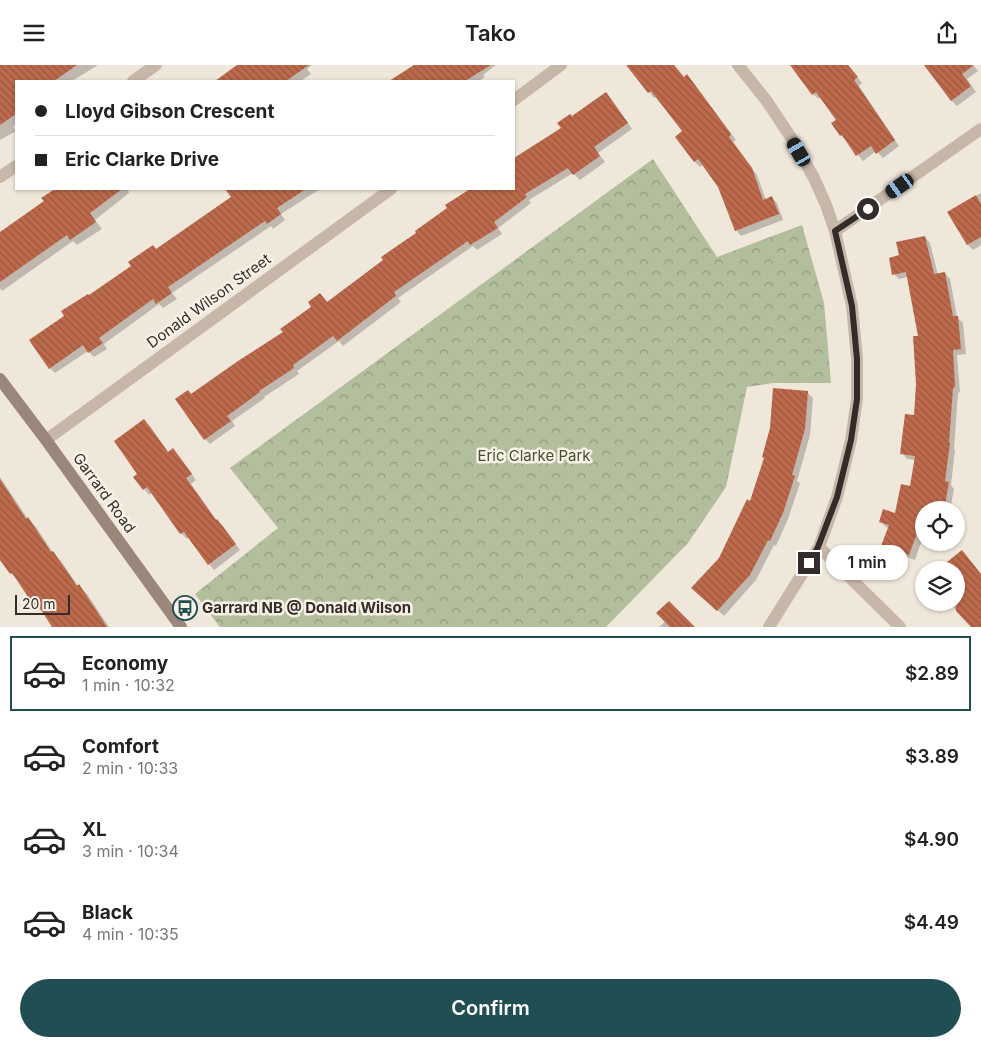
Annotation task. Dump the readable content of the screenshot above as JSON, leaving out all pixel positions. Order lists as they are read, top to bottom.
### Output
{
  "streets": {
    "street": ["Donald Wilson Street", "Garrard Road"]
  },
  "crossings": [
    ["Donald Wilson Street", "Garrard Road"]
  ],
  "parks": ["Eric Clarke Park"],
  "places": {
    "bus stop": ["Garrard NB @ Donald Wilson"]
  },
  "scale_bar": "20 m",
  "page": {
    "header": "Tako",
    "banner": ["Lloyd Gibson Crescent", "Eric Clarke Drive"],
    "bubble": "1 min",
    "scale": "20 m",
    "list": [
      {
        "name": "Economy",
        "note": "1 min · 10:32",
        "value": "$2.89"
      },
      {
        "name": "Comfort",
        "note": "2 min · 10:33",
        "value": "$3.89"
      },
      {
        "name": "XL",
        "note": "3 min · 10:34",
        "value": "$4.90"
      },
      {
        "name": "Black",
        "note": "4 min · 10:35",
        "value": "$4.49"
      }
    ],
    "buttons": "Confirm"
  }
}
